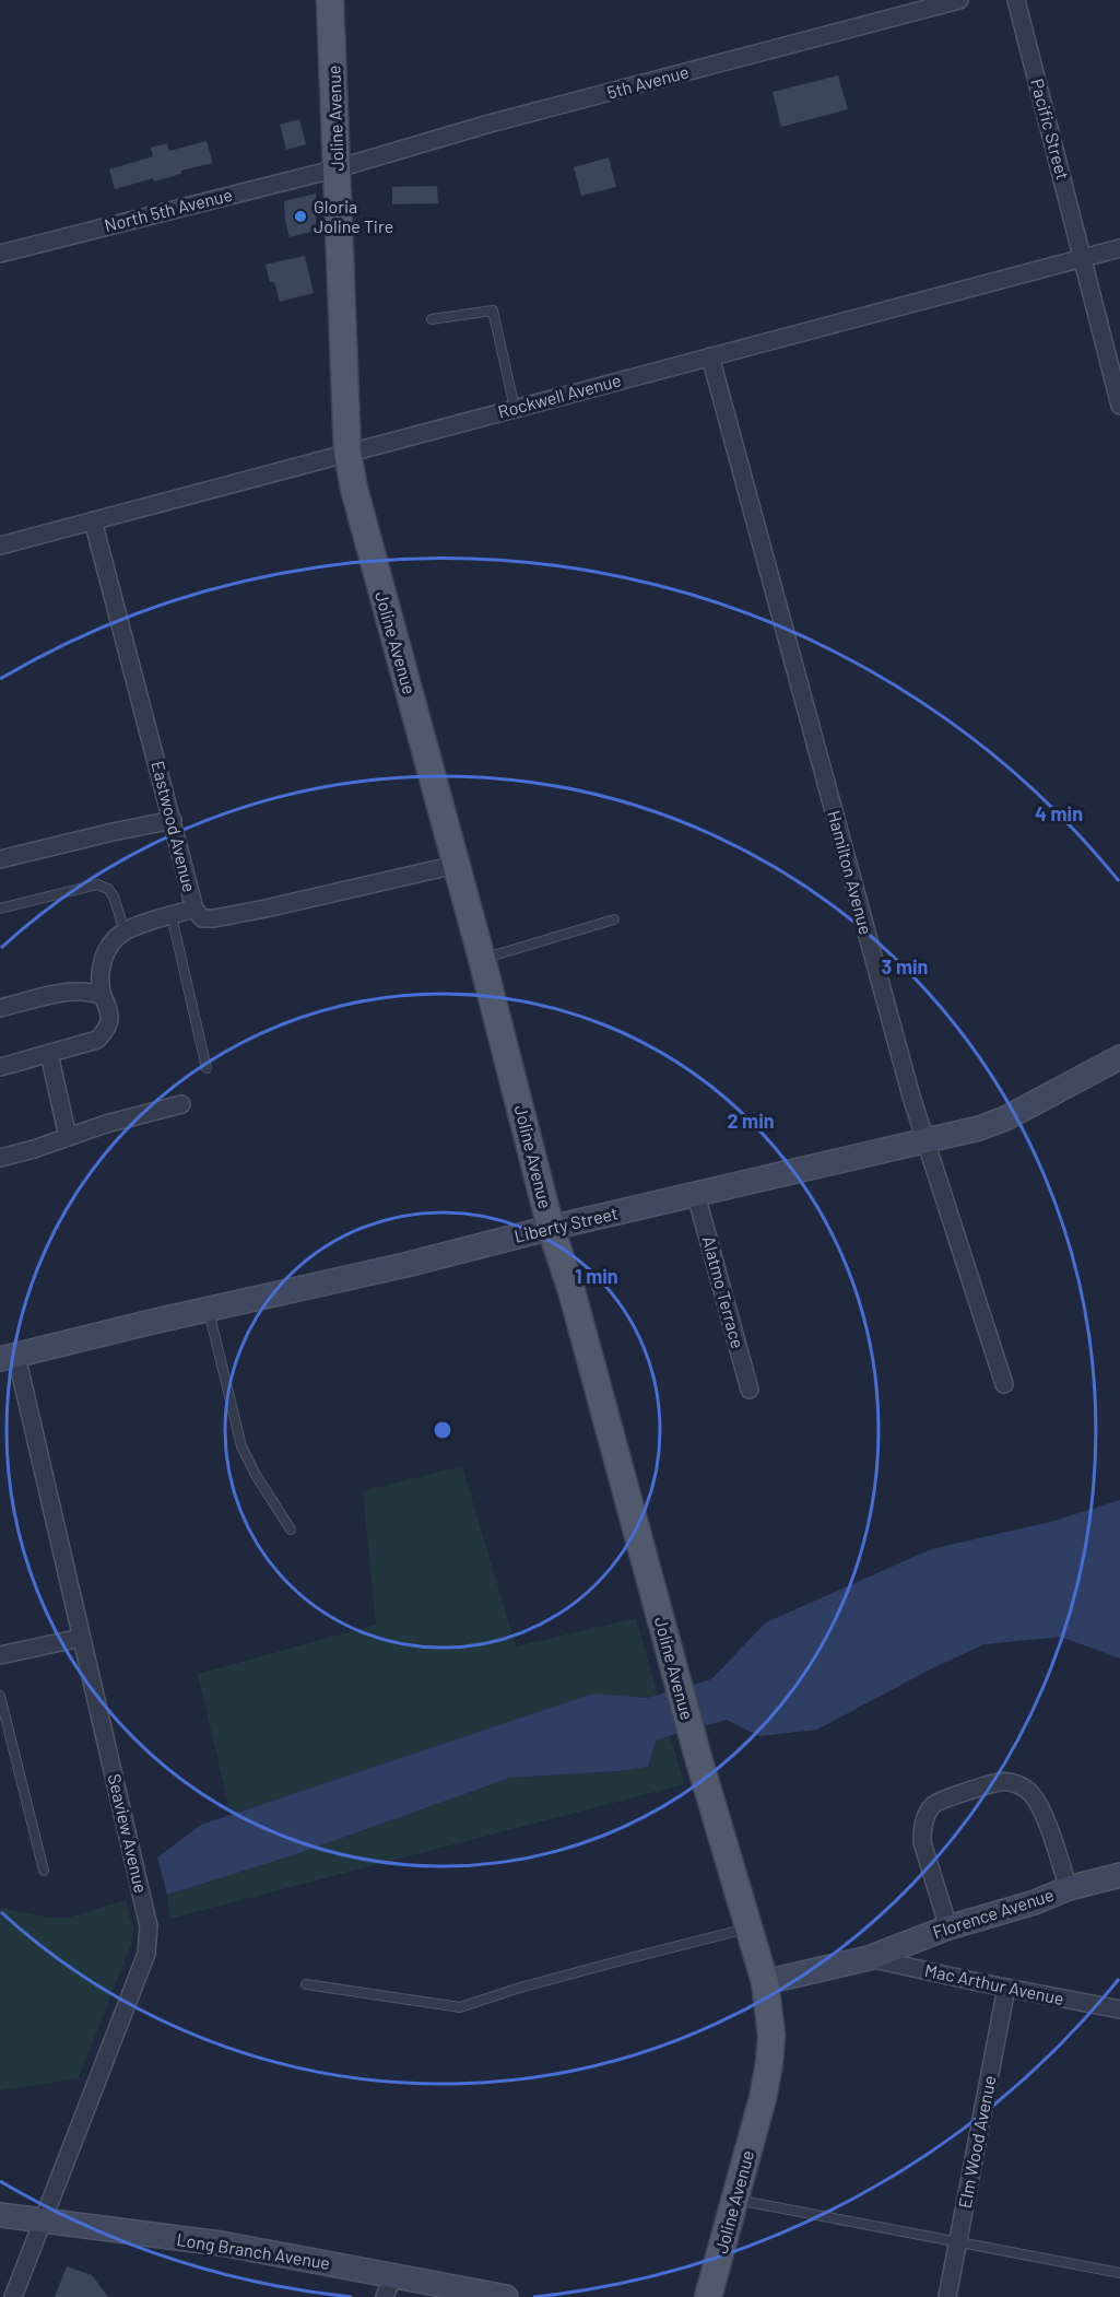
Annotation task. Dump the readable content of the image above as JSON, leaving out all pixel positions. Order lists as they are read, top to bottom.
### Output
{
  "streets": {
    "main road": ["Joline Avenue"],
    "street": [
      "5th Avenue",
      "Pacific Street",
      "North 5th Avenue",
      "Rockwell Avenue",
      "Eastwood Avenue",
      "Hamilton Avenue",
      "Liberty Street",
      "Alatmo Terrace",
      "Seaview Avenue",
      "Florence Avenue",
      "Mac Arthur Avenue",
      "Elm Wood Avenue",
      "Long Branch Avenue"
    ]
  },
  "crossings": [
    ["5th Avenue", "Joline Avenue"],
    ["5th Avenue", "North 5th Avenue"],
    ["Joline Avenue", "North 5th Avenue"],
    ["Joline Avenue", "Rockwell Avenue"],
    ["Joline Avenue", "Eastwood Avenue"],
    ["Joline Avenue", "Liberty Street"],
    ["Joline Avenue", "Florence Avenue"],
    ["Pacific Street", "Rockwell Avenue"],
    ["Rockwell Avenue", "Eastwood Avenue"],
    ["Rockwell Avenue", "Hamilton Avenue"],
    ["Hamilton Avenue", "Liberty Street"],
    ["Liberty Street", "Alatmo Terrace"],
    ["Liberty Street", "Seaview Avenue"],
    ["Seaview Avenue", "Long Branch Avenue"],
    ["Florence Avenue", "Mac Arthur Avenue"],
    ["Mac Arthur Avenue", "Elm Wood Avenue"]
  ],
  "places": ["Gloria Joline Tire"],
  "rings": [
    "4 min",
    "3 min",
    "2 min",
    "1 min"
  ]
}
